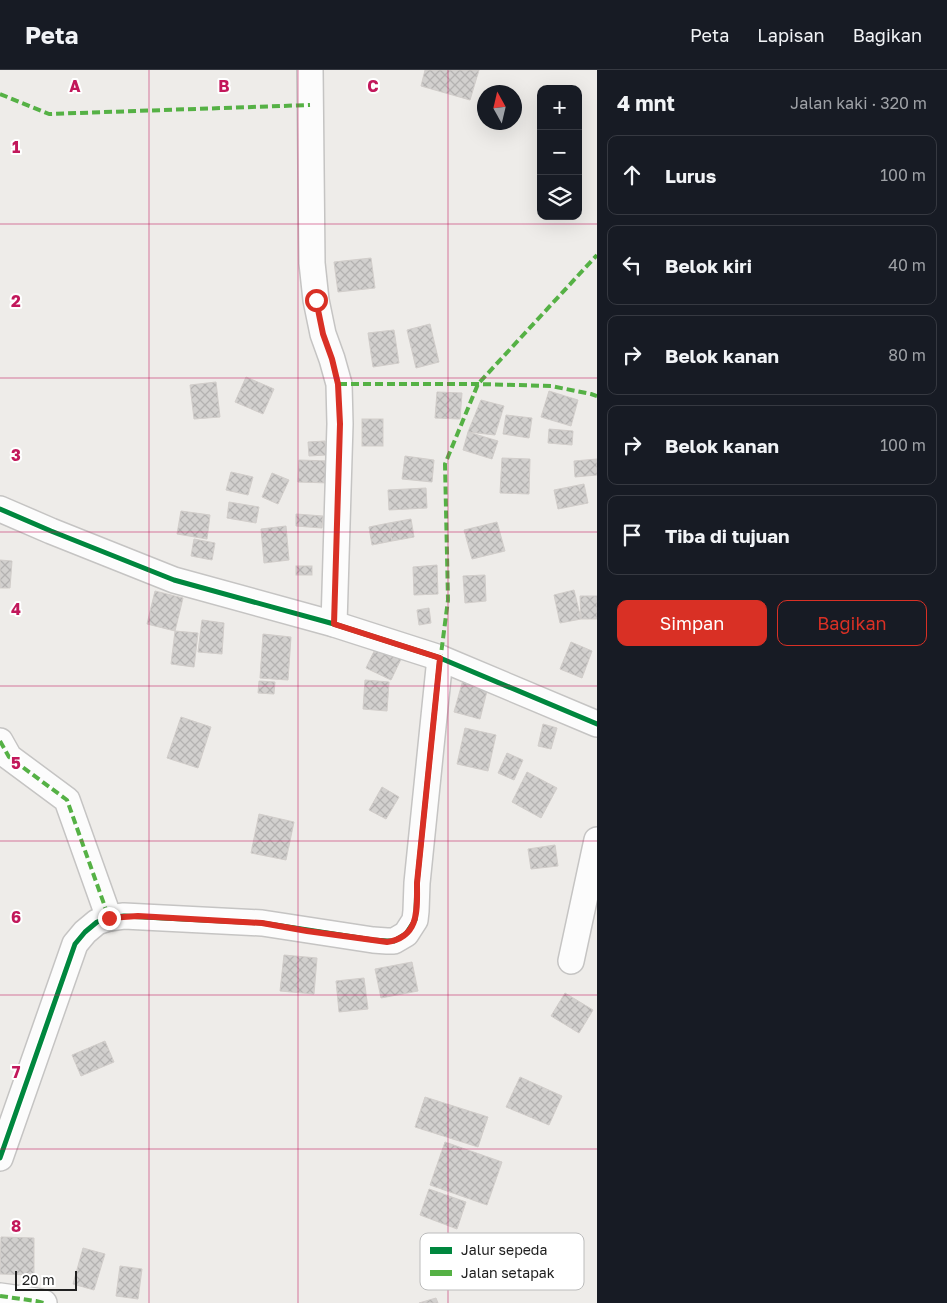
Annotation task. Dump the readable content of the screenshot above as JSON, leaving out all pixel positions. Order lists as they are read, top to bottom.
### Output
{
  "legend": ["Jalur sepeda", "Jalan setapak"],
  "scale_bar": "20 m",
  "north": "top",
  "page": {
    "header": "Peta",
    "nav": ["Peta", "Lapisan", "Bagikan"],
    "heading": ["4 mnt", "Jalan kaki · 320 m"],
    "map_buttons": ["+", "−"],
    "list": [
      ["Lurus", "100 m"],
      ["Belok kiri", "40 m"],
      ["Belok kanan", "80 m"],
      ["Belok kanan", "100 m"],
      "Tiba di tujuan"
    ],
    "buttons": ["Simpan", "Bagikan"],
    "scale": "20 m"
  },
  "grid": {
    "columns": ["A", "B", "C"],
    "rows": [
      "1",
      "2",
      "3",
      "4",
      "5",
      "6",
      "7",
      "8"
    ]
  }
}
